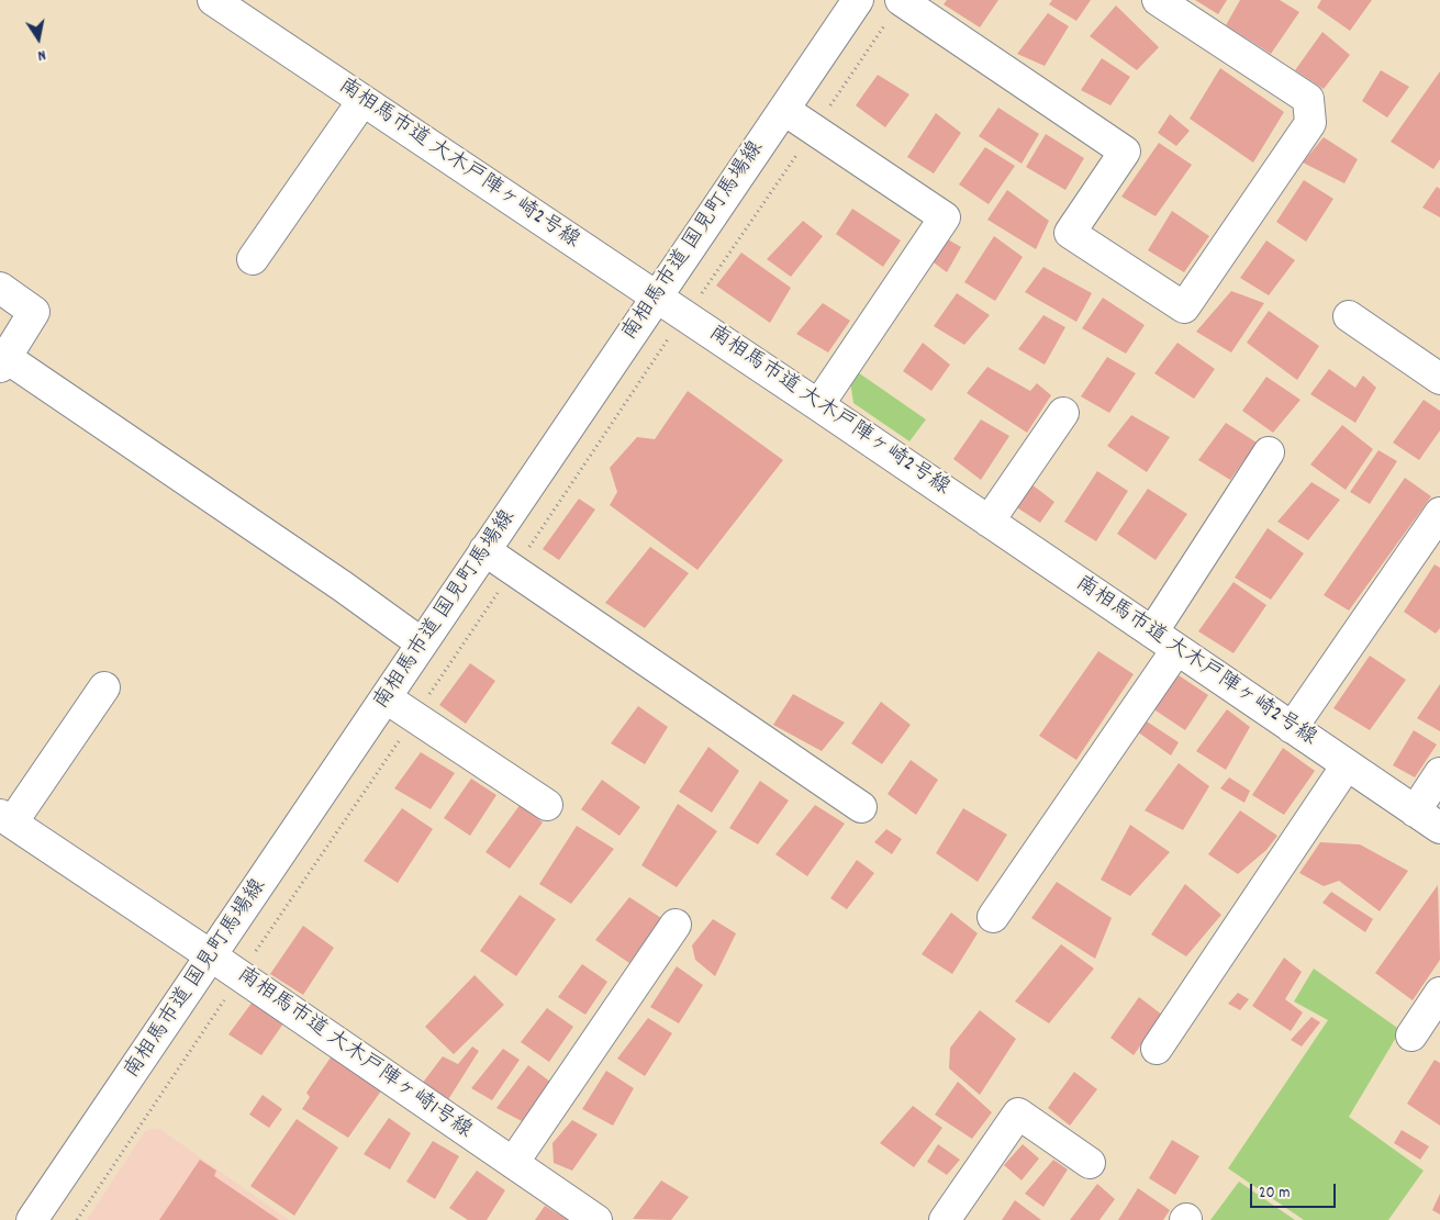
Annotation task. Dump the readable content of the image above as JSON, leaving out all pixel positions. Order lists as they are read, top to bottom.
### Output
{
  "streets": {
    "street": ["南相馬市道 大木戸陣ヶ崎2号線", "南相馬市道 国見町馬場線", "南相馬市道 大木戸陣ヶ崎1号線"]
  },
  "crossings": [
    ["南相馬市道 大木戸陣ヶ崎2号線", "南相馬市道 国見町馬場線"],
    ["南相馬市道 国見町馬場線", "南相馬市道 大木戸陣ヶ崎1号線"]
  ],
  "scale_bar": "20 m",
  "north": "bottom"
}
